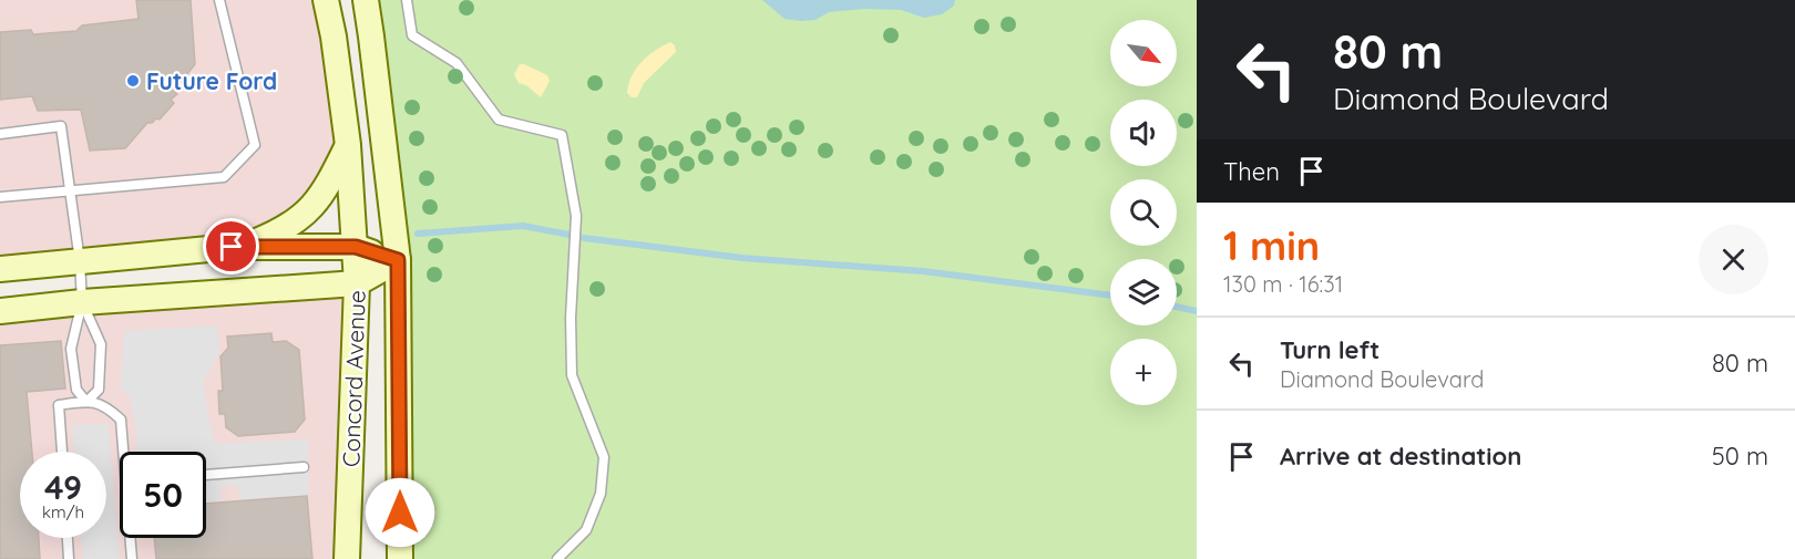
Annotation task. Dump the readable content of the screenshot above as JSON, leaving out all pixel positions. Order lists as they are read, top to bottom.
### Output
{
  "streets": {
    "main road": ["Concord Avenue"]
  },
  "places": ["Future Ford"],
  "north": "bottom right",
  "page": {
    "turn": ["80 m", "Diamond Boulevard"],
    "map_buttons": "+",
    "then": "Then",
    "heading": ["1 min", "130 m · 16:31"],
    "list": [
      {
        "name": "Turn left",
        "note": "Diamond Boulevard",
        "value": "80 m"
      },
      {
        "name": "Arrive at destination",
        "value": "50 m"
      }
    ],
    "speed": "49 km/h",
    "limit": "50"
  }
}
